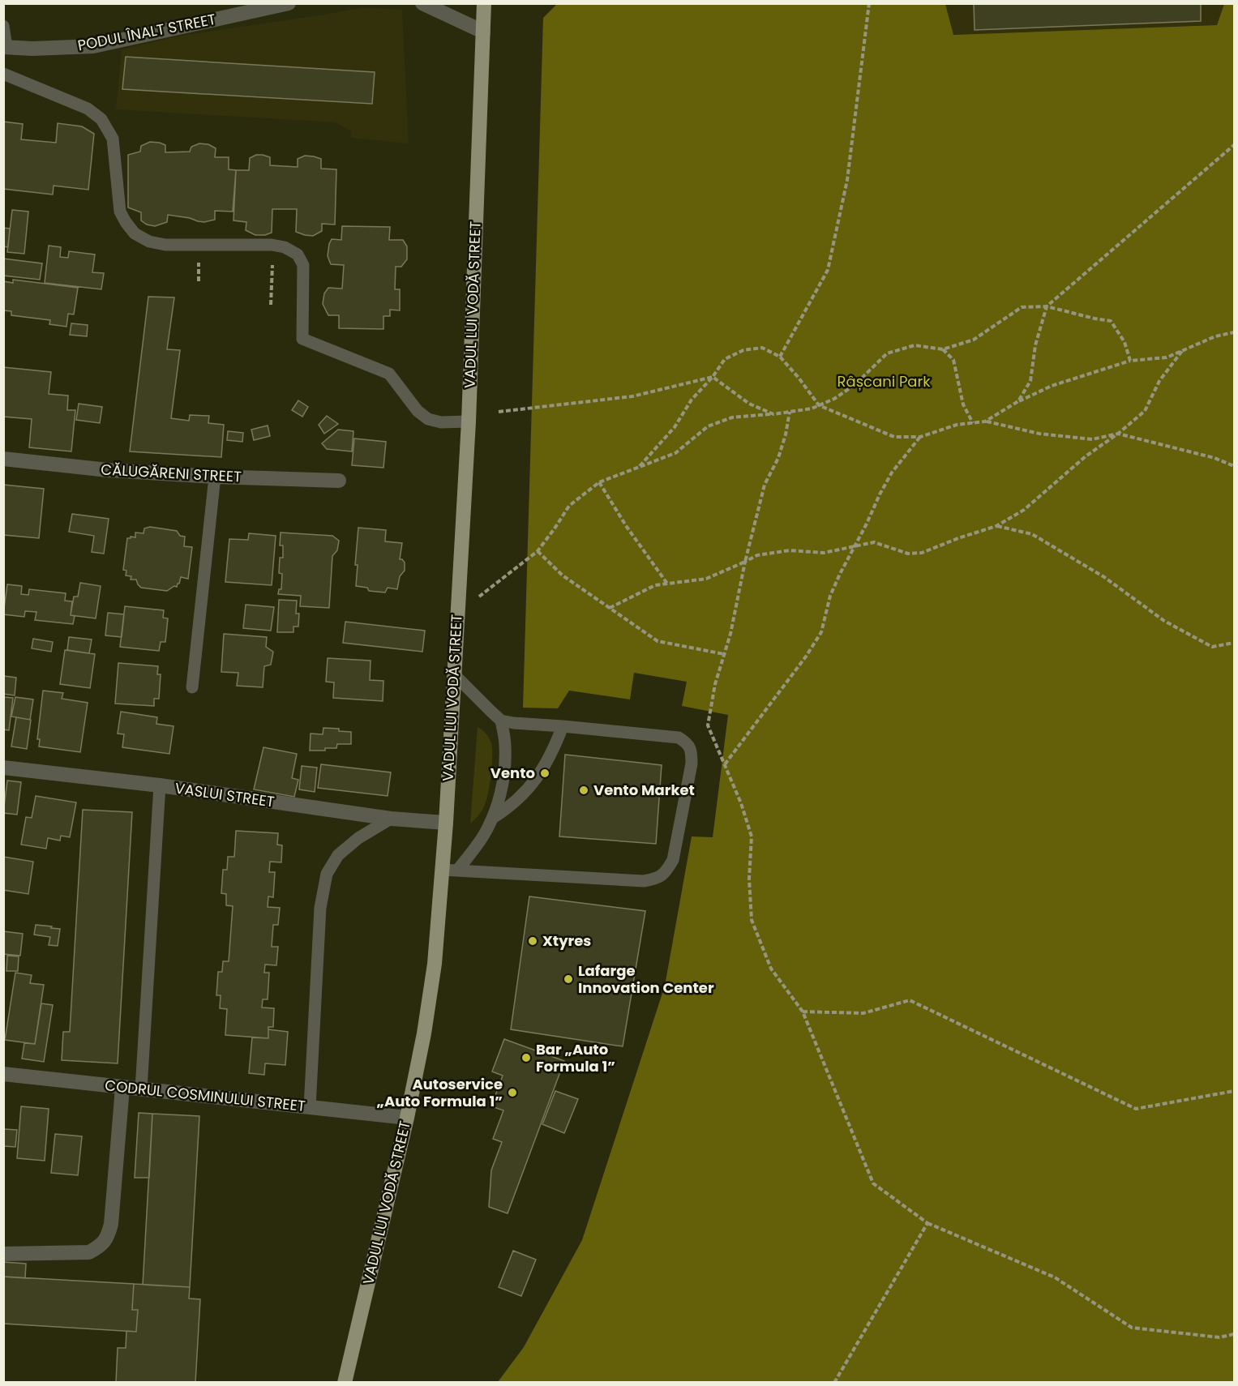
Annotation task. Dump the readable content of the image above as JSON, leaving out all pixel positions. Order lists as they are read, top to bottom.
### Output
{
  "streets": {
    "main road": ["VADUL LUI VODĂ STREET"],
    "street": [
      "PODUL ÎNALT STREET",
      "CĂLUGĂRENI STREET",
      "VASLUI STREET",
      "CODRUL COSMINULUI STREET"
    ]
  },
  "crossings": [
    ["VADUL LUI VODĂ STREET", "VASLUI STREET"],
    ["VADUL LUI VODĂ STREET", "CODRUL COSMINULUI STREET"]
  ],
  "parks": ["Râșcani Park"],
  "places": [
    "Vento",
    "Vento Market",
    "Xtyres",
    "Lafarge Innovation Center",
    "Bar „Auto Formula 1”",
    "Autoservice „Auto Formula 1”"
  ]
}
